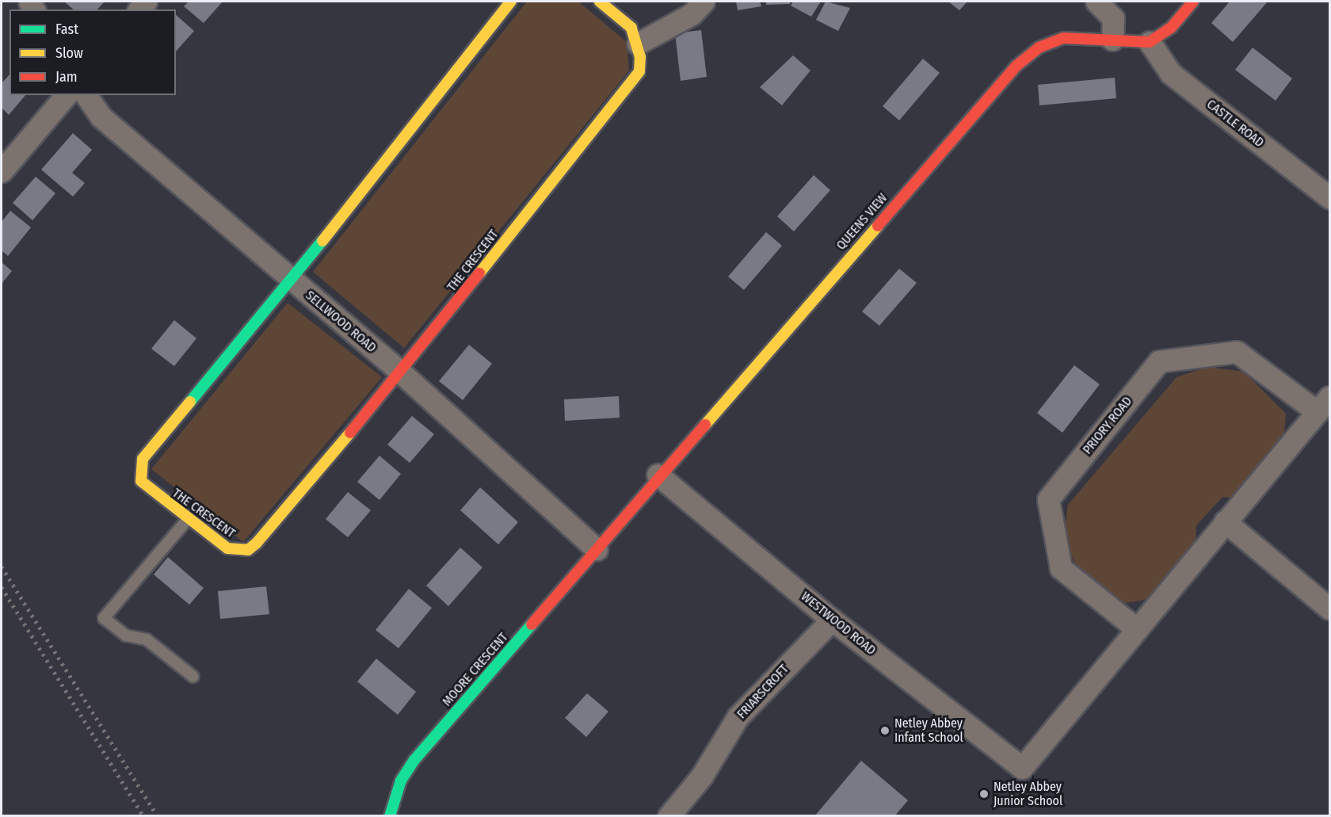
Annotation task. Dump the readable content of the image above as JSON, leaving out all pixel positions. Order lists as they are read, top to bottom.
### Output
{
  "streets": {
    "street": [
      "CASTLE ROAD",
      "QUEENS VIEW",
      "THE CRESCENT",
      "SELLWOOD ROAD",
      "PRIORY ROAD",
      "WESTWOOD ROAD",
      "MOORE CRESCENT",
      "FRIARSCROFT"
    ]
  },
  "crossings": [
    ["CASTLE ROAD", "QUEENS VIEW"],
    ["QUEENS VIEW", "SELLWOOD ROAD"],
    ["QUEENS VIEW", "WESTWOOD ROAD"],
    ["QUEENS VIEW", "MOORE CRESCENT"],
    ["THE CRESCENT", "SELLWOOD ROAD"],
    ["SELLWOOD ROAD", "MOORE CRESCENT"],
    ["PRIORY ROAD", "WESTWOOD ROAD"],
    ["WESTWOOD ROAD", "FRIARSCROFT"]
  ],
  "places": ["Netley Abbey Infant School", "Netley Abbey Junior School"],
  "legend": ["Fast", "Slow", "Jam"]
}
